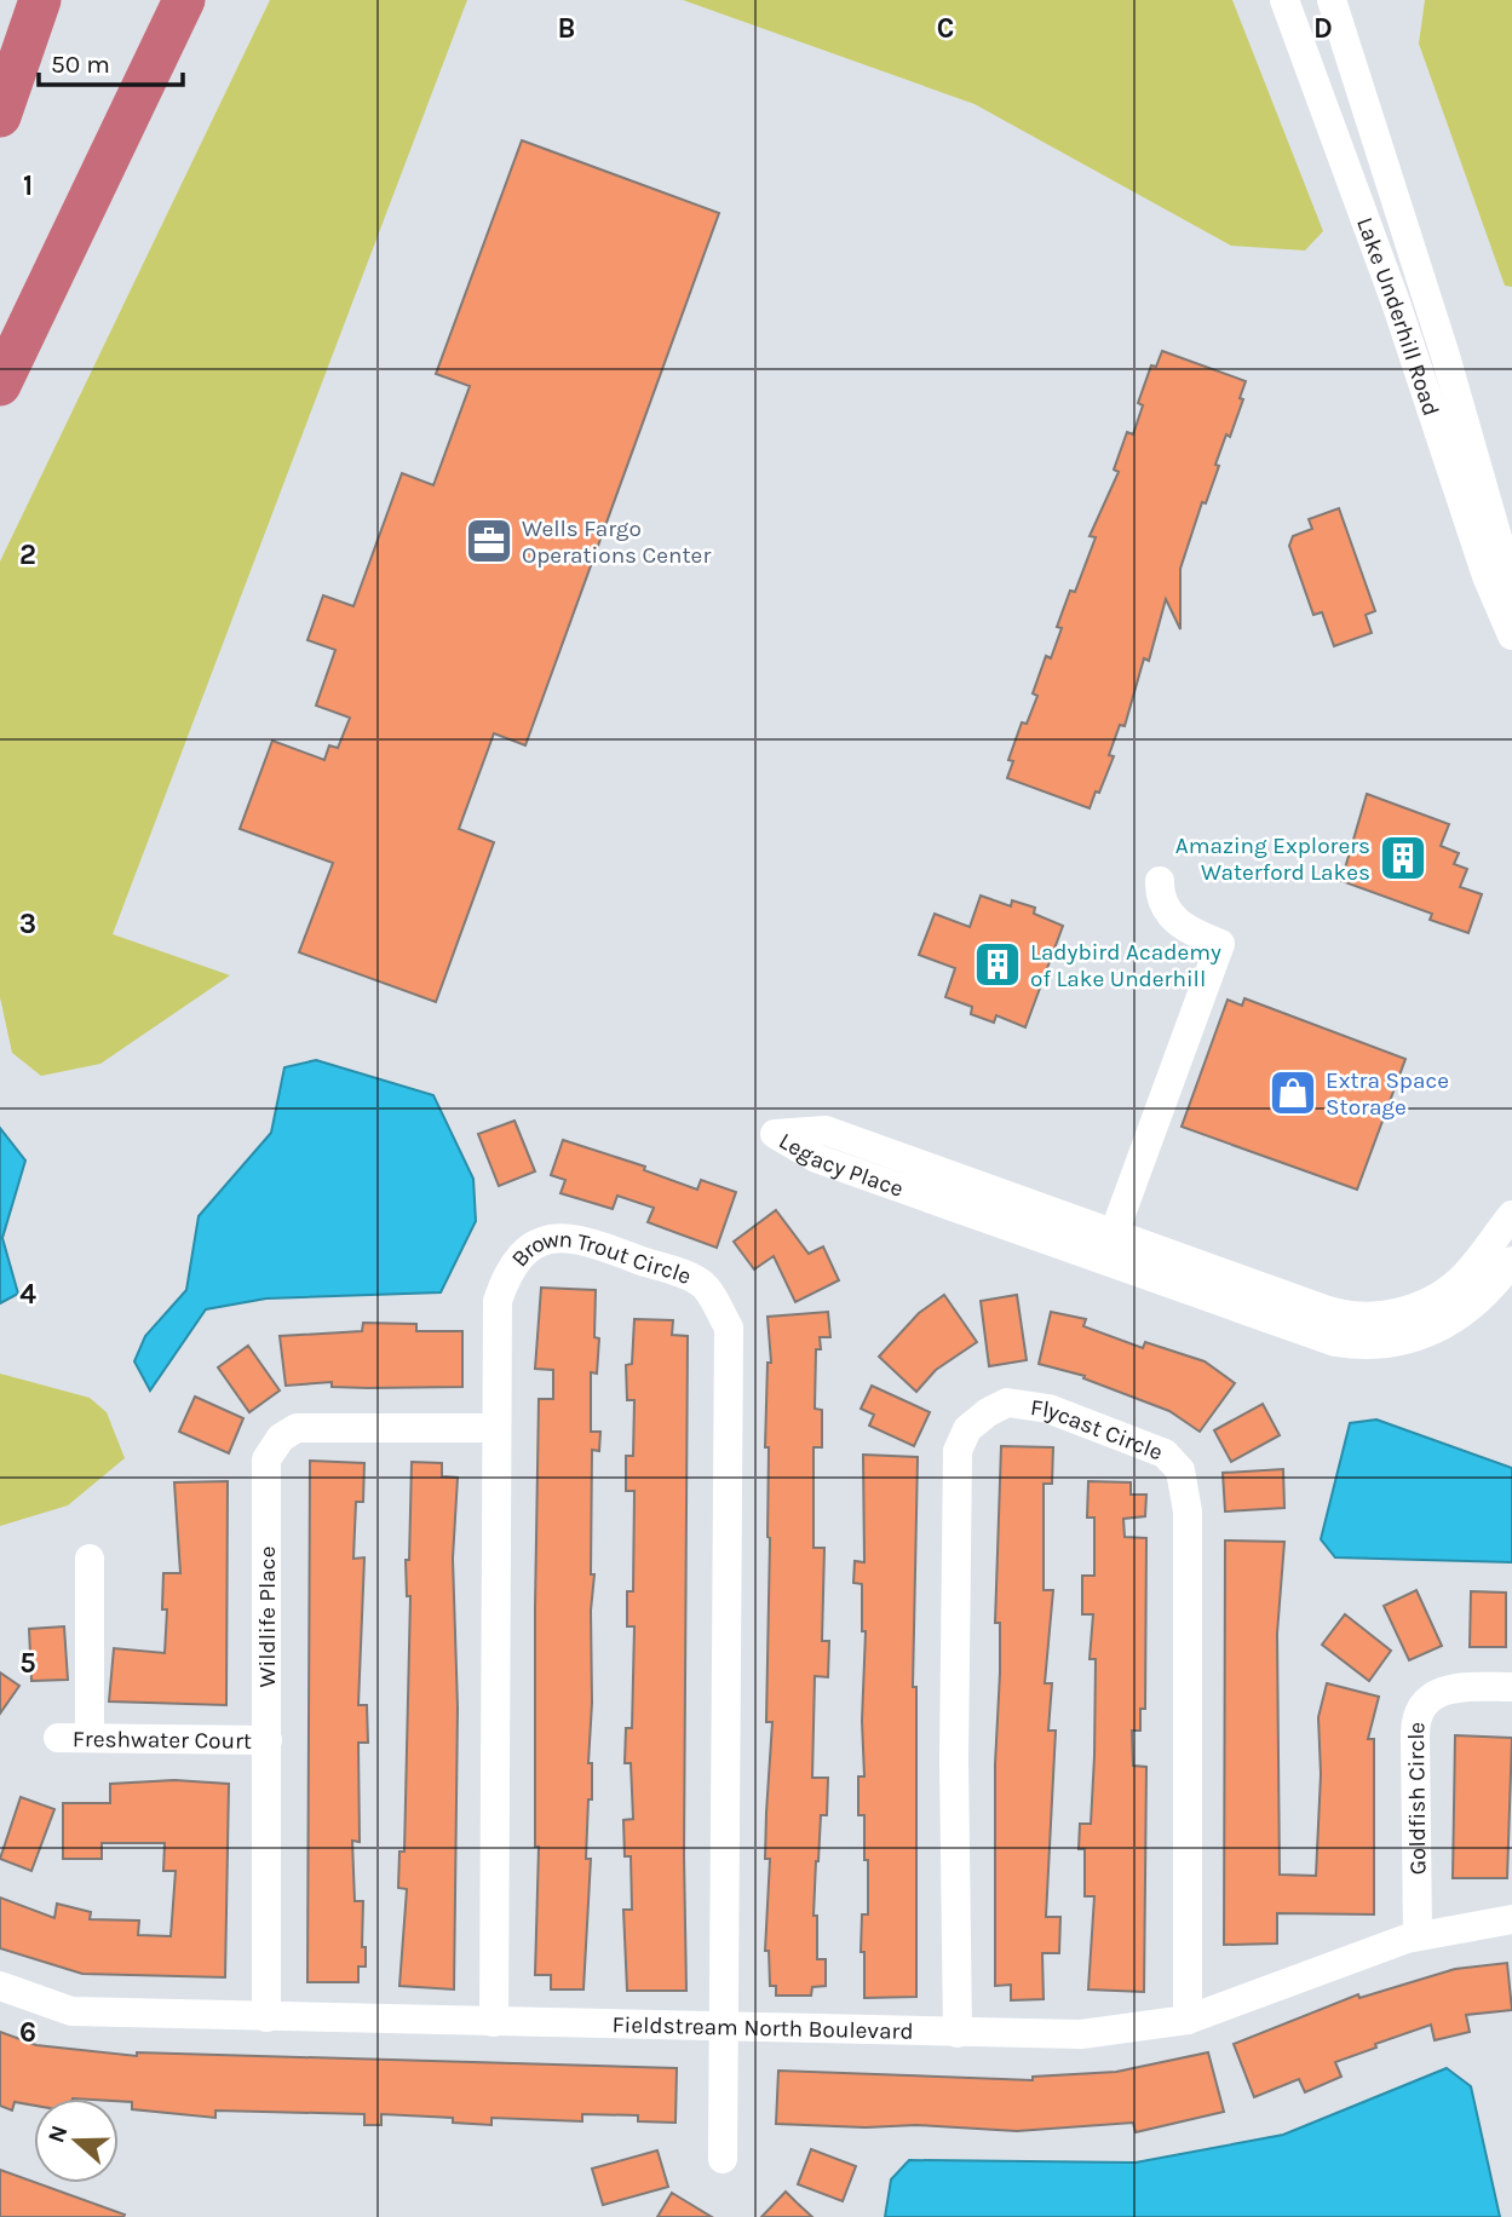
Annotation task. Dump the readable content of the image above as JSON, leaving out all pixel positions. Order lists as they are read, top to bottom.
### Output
{
  "streets": {
    "street": [
      "Lake Underhill Road",
      "Legacy Place",
      "Brown Trout Circle",
      "Flycast Circle",
      "Wildlife Place",
      "Freshwater Court",
      "Goldfish Circle",
      "Fieldstream North Boulevard"
    ]
  },
  "crossings": [
    ["Brown Trout Circle", "Wildlife Place"],
    ["Brown Trout Circle", "Fieldstream North Boulevard"],
    ["Flycast Circle", "Fieldstream North Boulevard"],
    ["Wildlife Place", "Freshwater Court"],
    ["Wildlife Place", "Fieldstream North Boulevard"],
    ["Goldfish Circle", "Fieldstream North Boulevard"]
  ],
  "places": {
    "office": ["Wells Fargo Operations Center"],
    "building": ["Amazing Explorers Waterford Lakes", "Ladybird Academy of Lake Underhill"],
    "shop": ["Extra Space Storage"]
  },
  "scale_bar": "50 m",
  "north": "left",
  "grid": {
    "columns": ["B", "C", "D"],
    "rows": [
      "1",
      "2",
      "3",
      "4",
      "5",
      "6"
    ]
  }
}
